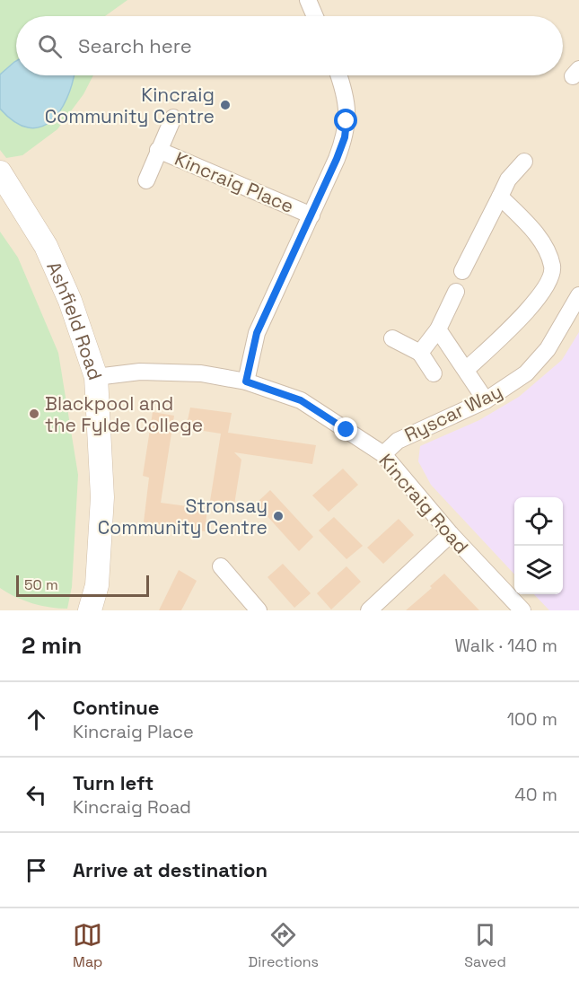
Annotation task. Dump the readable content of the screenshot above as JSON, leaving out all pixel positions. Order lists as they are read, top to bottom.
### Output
{
  "streets": {
    "street": [
      "Kincraig Place",
      "Ashfield Road",
      "Ryscar Way",
      "Kincraig Road"
    ]
  },
  "crossings": [
    ["Kincraig Place", "Kincraig Road"],
    ["Ashfield Road", "Kincraig Road"],
    ["Ryscar Way", "Kincraig Road"]
  ],
  "places": ["Kincraig Community Centre", "Blackpool and the Fylde College", "Stronsay Community Centre"],
  "scale_bar": "50 m",
  "page": {
    "search": "Search here",
    "scale": "50 m",
    "heading": ["2 min", "Walk · 140 m"],
    "list": [
      ["Continue", "Kincraig Place", "100 m"],
      ["Turn left", "Kincraig Road", "40 m"],
      "Arrive at destination"
    ],
    "nav": ["Map", "Directions", "Saved"]
  }
}
